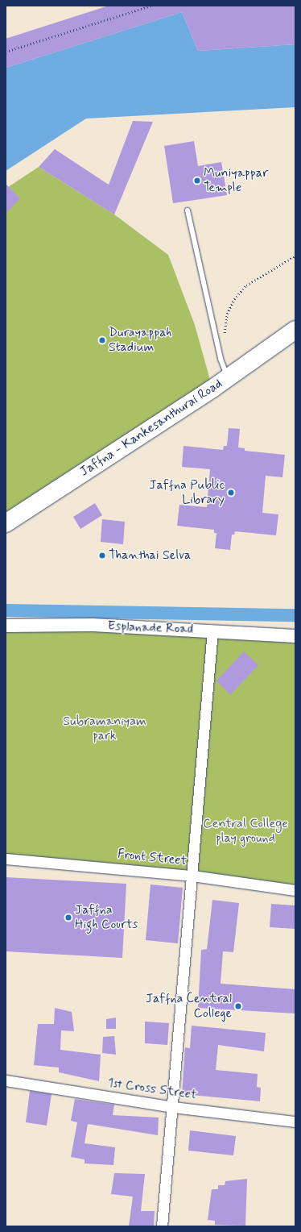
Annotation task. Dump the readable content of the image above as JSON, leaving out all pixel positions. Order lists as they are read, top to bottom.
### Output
{
  "streets": {
    "highway": ["Jaffna - Kankesanthurai Road"],
    "street": ["Esplanade Road", "Front Street", "1st Cross Street"]
  },
  "parks": ["Subramaniyam park", "Central College play ground"],
  "places": [
    "Muniyappar Temple",
    "Durayappah Stadium",
    "Jaffna Public Library",
    "Thanthai Selva",
    "Jaffna High Courts",
    "Jaffna Central College"
  ]
}
